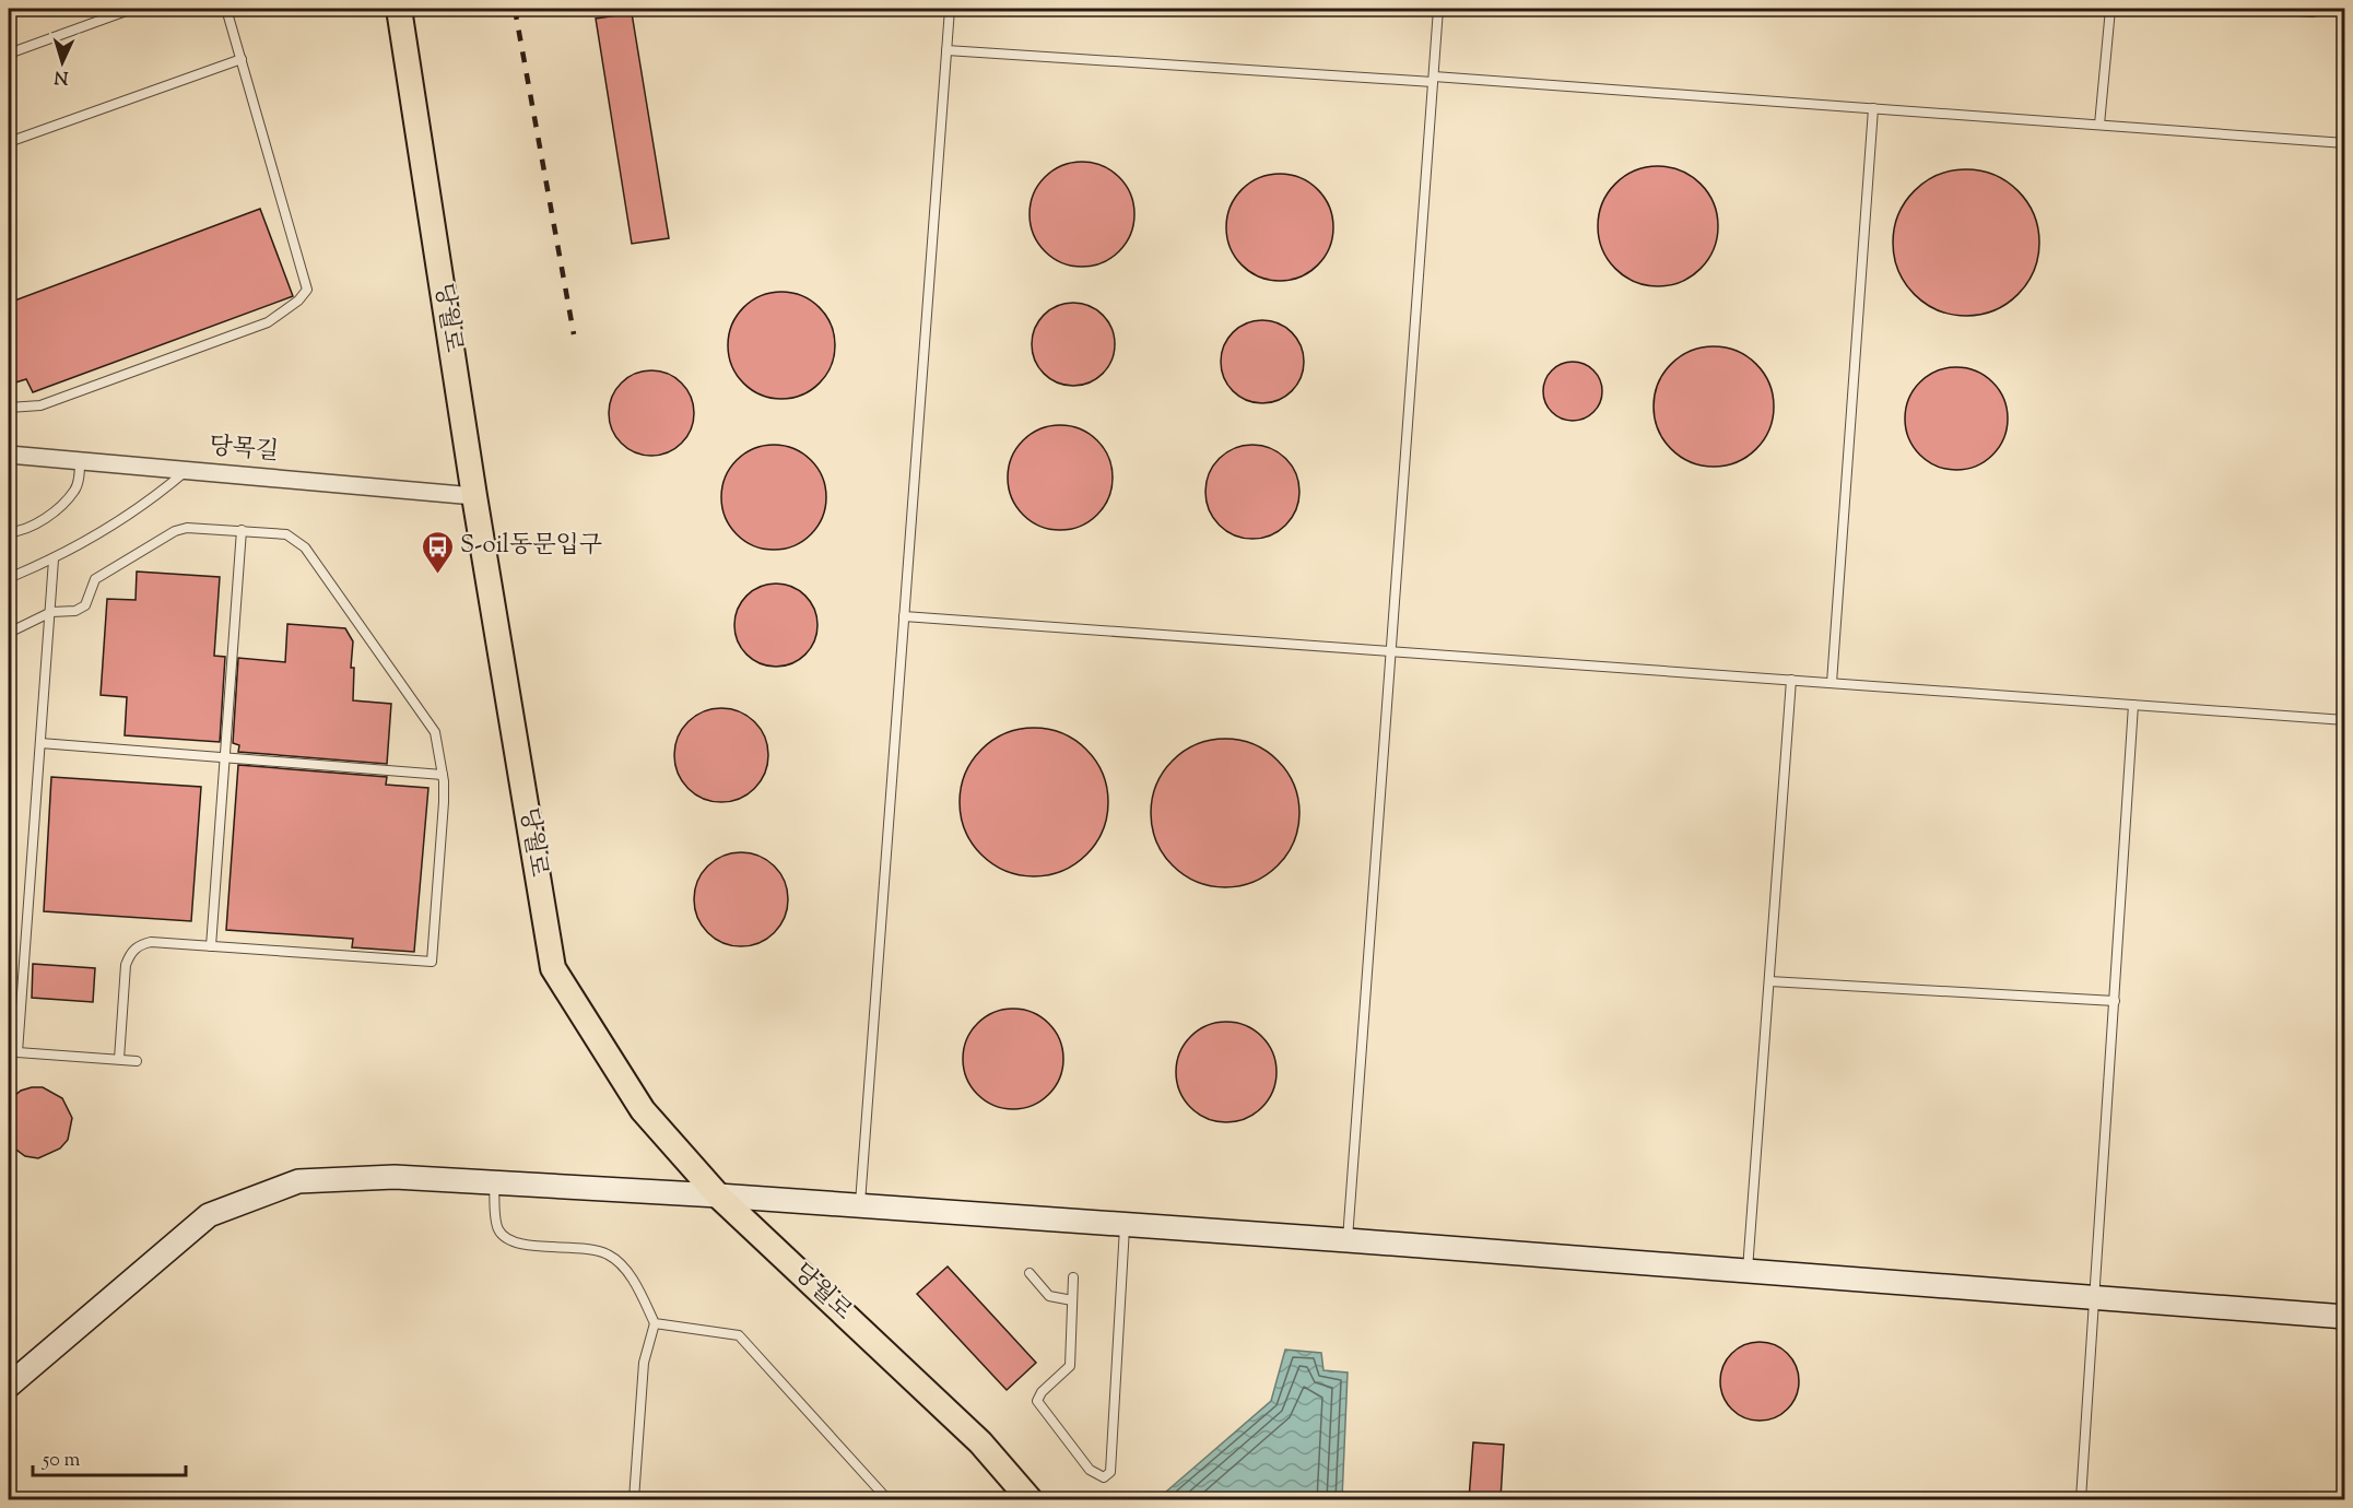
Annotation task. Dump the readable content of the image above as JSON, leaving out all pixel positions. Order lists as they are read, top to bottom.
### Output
{
  "streets": {
    "main road": ["당월로"],
    "street": ["당목길"]
  },
  "crossings": [
    ["당월로", "당목길"]
  ],
  "places": {
    "bus stop": ["S-oil동문입구"]
  },
  "scale_bar": "50 m",
  "north": "bottom"
}
